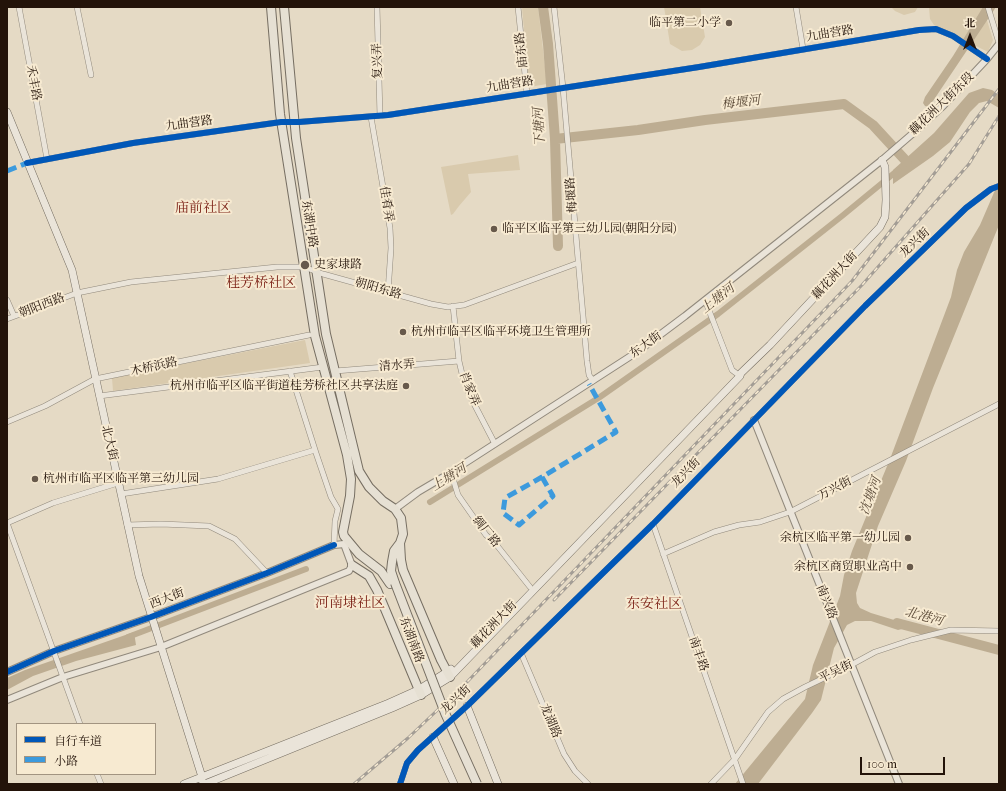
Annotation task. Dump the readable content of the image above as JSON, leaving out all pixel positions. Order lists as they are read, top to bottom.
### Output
{
  "streets": {
    "main road": [
      "东湖中路",
      "藕花洲大街",
      "北大街",
      "东湖南路"
    ],
    "street": [
      "九曲营路",
      "庙东路",
      "复兴弄",
      "禾丰路",
      "藕花洲大街东段",
      "梅堰路",
      "佳肴弄",
      "龙兴街",
      "朝阳东路",
      "朝阳西路",
      "东大街",
      "清水弄",
      "木桥浜路",
      "肖家弄",
      "万兴街",
      "绸厂路",
      "西大街",
      "南兴路",
      "南丰路",
      "平吴街",
      "龙湖路"
    ]
  },
  "crossings": [
    ["九曲营路", "庙东路"],
    ["九曲营路", "复兴弄"],
    ["九曲营路", "禾丰路"],
    ["九曲营路", "藕花洲大街东段"],
    ["九曲营路", "梅堰路"],
    ["九曲营路", "佳肴弄"],
    ["九曲营路", "东湖中路"],
    ["九曲营路", "北大街"],
    ["藕花洲大街东段", "藕花洲大街"],
    ["藕花洲大街东段", "东大街"],
    ["梅堰路", "朝阳东路"],
    ["梅堰路", "东大街"],
    ["佳肴弄", "朝阳东路"],
    ["东湖中路", "朝阳东路"],
    ["东湖中路", "东大街"],
    ["东湖中路", "清水弄"],
    ["东湖中路", "西大街"],
    ["东湖中路", "东湖南路"],
    ["龙兴街", "南兴路"],
    ["龙兴街", "南丰路"],
    ["龙兴街", "龙湖路"],
    ["藕花洲大街", "东大街"],
    ["藕花洲大街", "北大街"],
    ["藕花洲大街", "绸厂路"],
    ["朝阳东路", "朝阳西路"],
    ["朝阳东路", "肖家弄"],
    ["朝阳东路", "北大街"],
    ["朝阳西路", "北大街"],
    ["东大街", "肖家弄"],
    ["东大街", "绸厂路"],
    ["清水弄", "肖家弄"],
    ["木桥浜路", "北大街"],
    ["北大街", "西大街"],
    ["万兴街", "南兴路"],
    ["万兴街", "南丰路"],
    ["西大街", "东湖南路"],
    ["南兴路", "平吴街"],
    ["南丰路", "平吴街"]
  ],
  "districts": [
    "庙前社区",
    "桂芳桥社区",
    "河南埭社区",
    "东安社区"
  ],
  "water": [
    "梅堰河",
    "下塘河",
    "上塘河",
    "沈塘河",
    "北港河"
  ],
  "places": [
    "临平第二小学",
    "临平区临平第三幼儿园(朝阳分园)",
    "史家埭路",
    "杭州市临平区临平环境卫生管理所",
    "杭州市临平区临平街道桂芳桥社区共享法庭",
    "杭州市临平区临平第三幼儿园",
    "余杭区临平第一幼儿园",
    "余杭区商贸职业高中"
  ],
  "legend": ["自行车道", "小路"],
  "scale_bar": "100 m",
  "north": "top"
}
